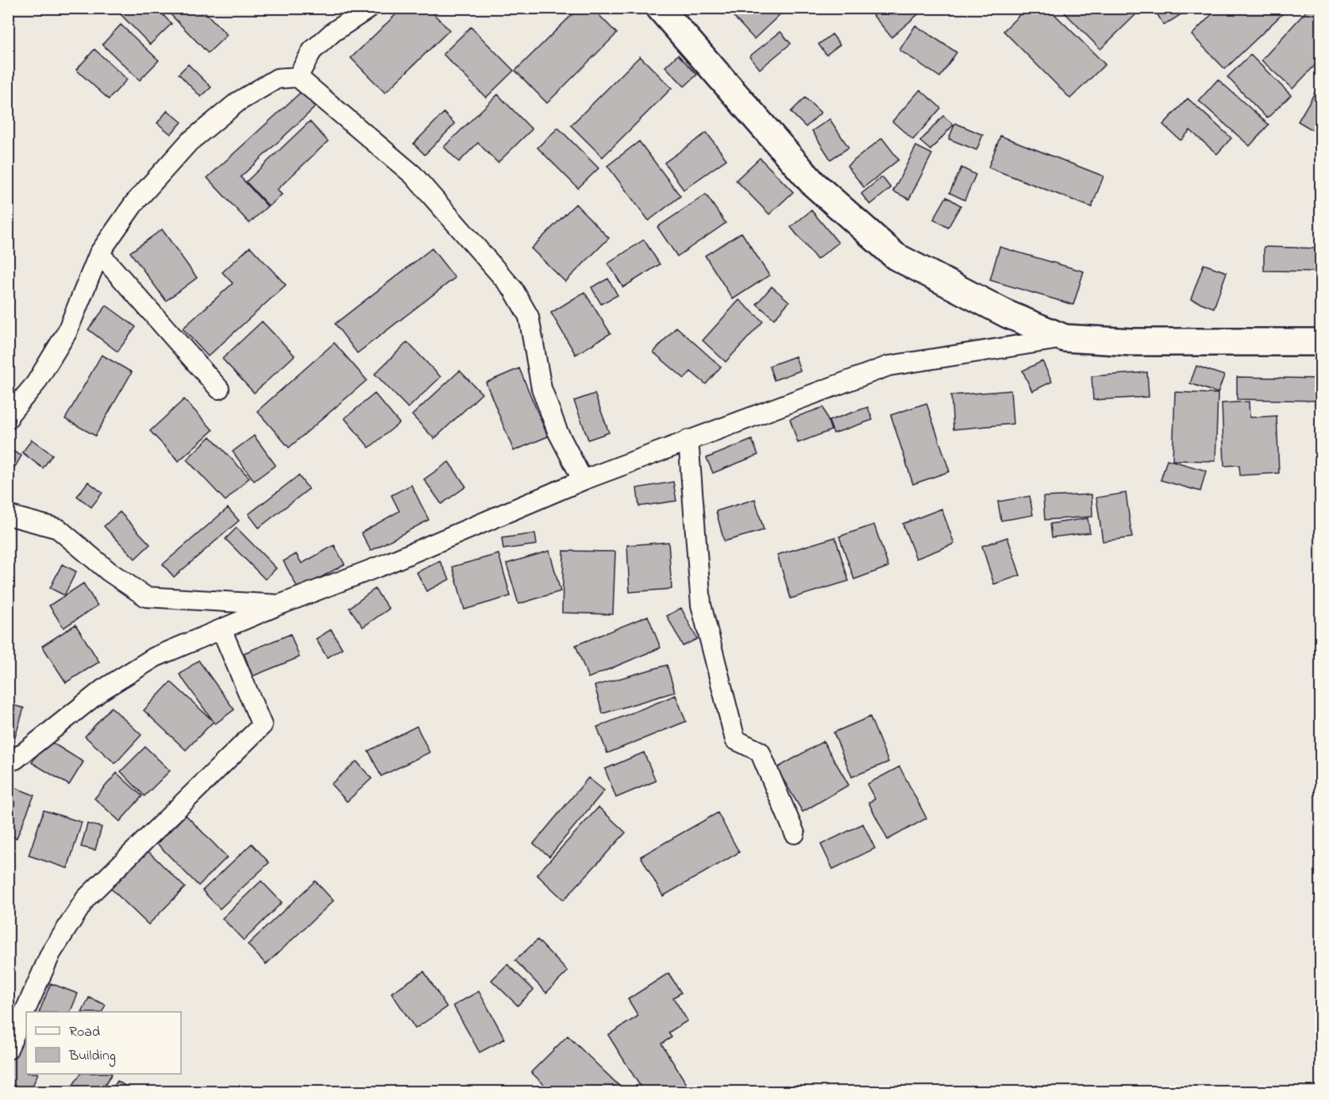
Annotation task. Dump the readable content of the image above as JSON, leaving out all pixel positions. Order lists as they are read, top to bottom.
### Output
{
  "legend": ["Road", "Building"]
}
